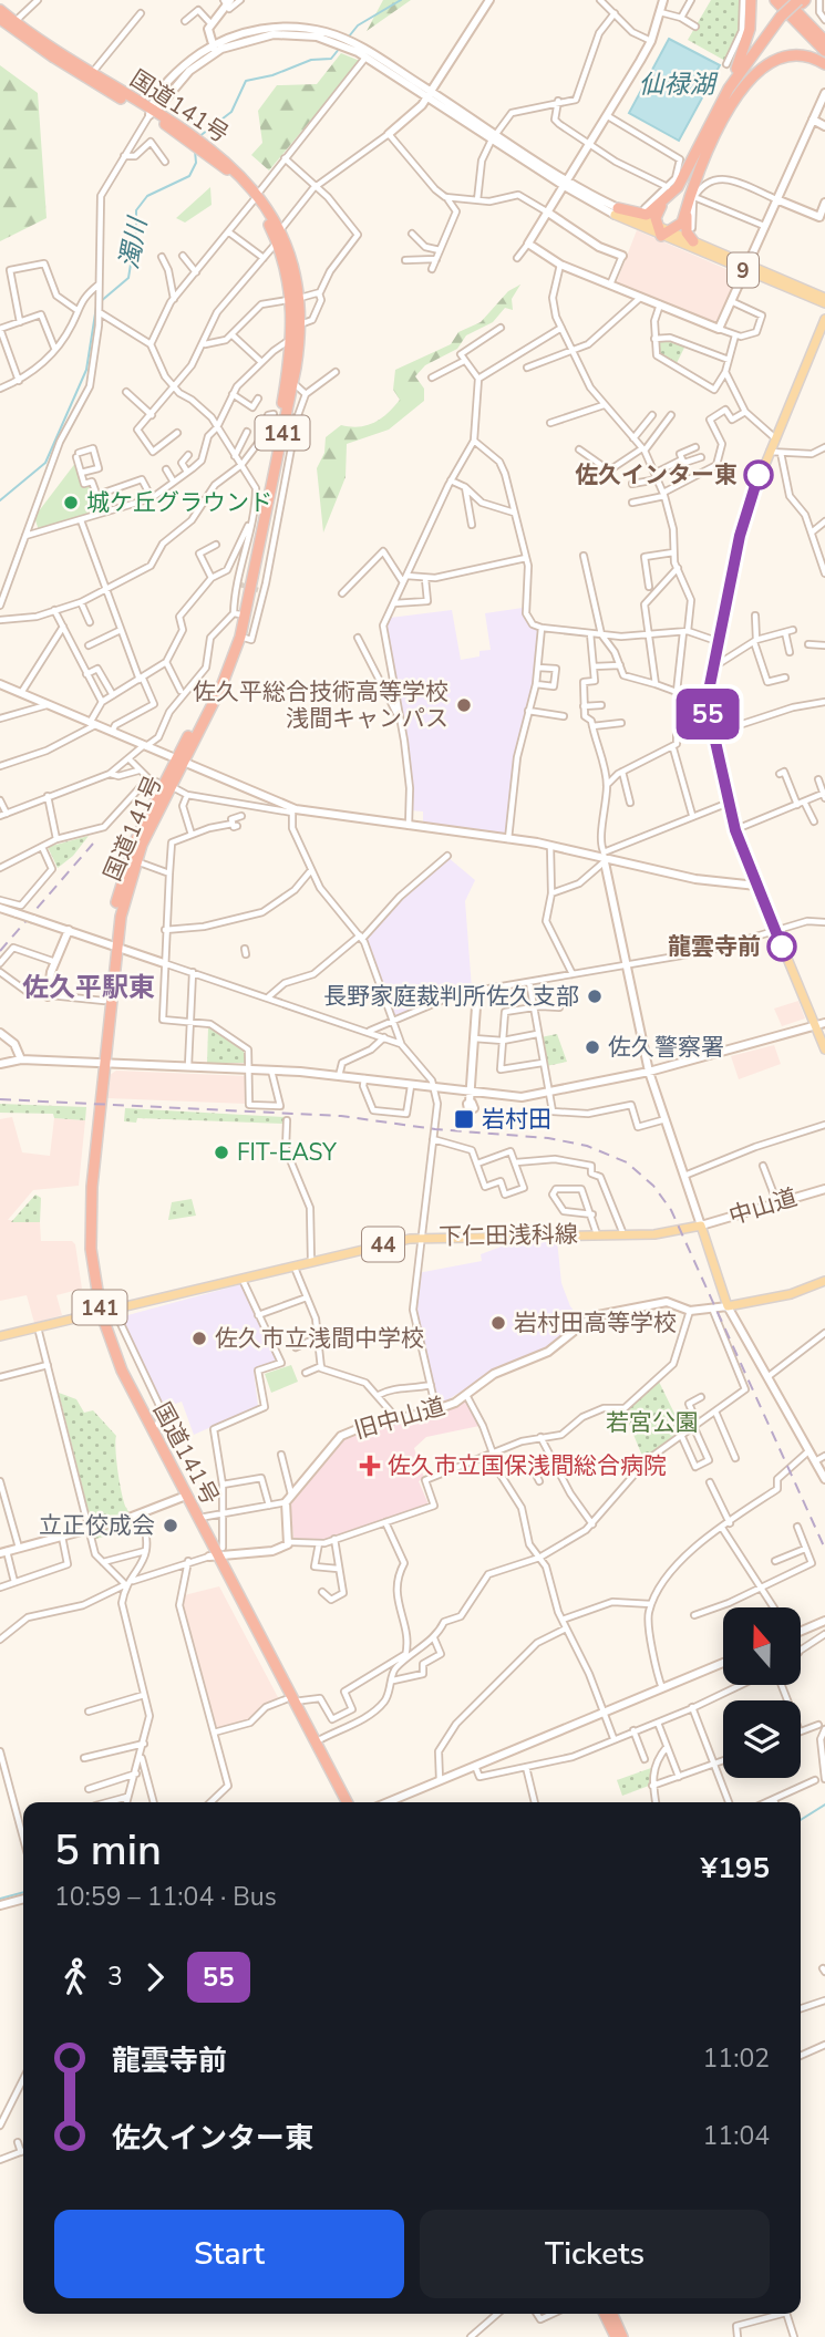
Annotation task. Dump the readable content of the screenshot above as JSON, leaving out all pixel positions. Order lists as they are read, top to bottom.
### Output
{
  "streets": {
    "highway": ["国道141号", "141"],
    "main road": ["9", "下仁田浅科線", "44"],
    "street": ["中山道", "旧中山道"]
  },
  "crossings": [
    ["国道141号", "下仁田浅科線"],
    ["中山道", "下仁田浅科線"]
  ],
  "districts": ["佐久平駅東"],
  "water": ["仙禄湖", "濁川"],
  "parks": ["若宮公園"],
  "places": {
    "other": [
      "佐久インター東",
      "城ケ丘グラウンド",
      "佐久平総合技術高等学校 浅間キャンパス",
      "龍雲寺前",
      "長野家庭裁判所佐久支部",
      "佐久警察署",
      "FIT-EASY",
      "岩村田高等学校",
      "佐久市立浅間中学校",
      "立正佼成会"
    ],
    "transit": ["岩村田"],
    "health": ["佐久市立国保浅間総合病院"]
  },
  "lines": ["bus line 55"],
  "north": "top",
  "page": {
    "on_map": "55",
    "heading": ["5 min", "10:59 – 11:04 · Bus", "¥195"],
    "legs": ["3", "55"],
    "list": [
      {
        "name": "龍雲寺前",
        "value": "11:02"
      },
      {
        "name": "佐久インター東",
        "value": "11:04"
      }
    ],
    "buttons": ["Start", "Tickets"]
  }
}
